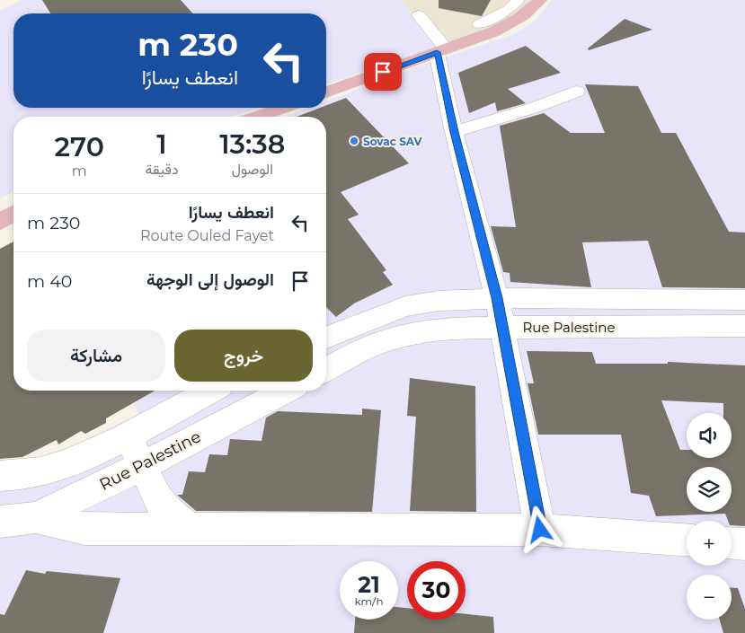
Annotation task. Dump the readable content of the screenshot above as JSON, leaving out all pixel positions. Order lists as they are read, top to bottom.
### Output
{
  "streets": {
    "street": ["Rue Palestine"]
  },
  "places": ["Sovac SAV"],
  "page": {
    "turn": ["230 m", "انعطف يسارًا"],
    "eta": [
      "13:38",
      "الوصول",
      "1",
      "دقيقة",
      "270",
      "m"
    ],
    "list": [
      {
        "name": "انعطف يسارًا",
        "note": "Route Ouled Fayet",
        "value": "230 m"
      },
      {
        "name": "الوصول إلى الوجهة",
        "value": "40 m"
      }
    ],
    "buttons": ["خروج", "مشاركة"],
    "map_buttons": ["+", "−"],
    "speed": "21 km/h",
    "limit": "30"
  }
}
